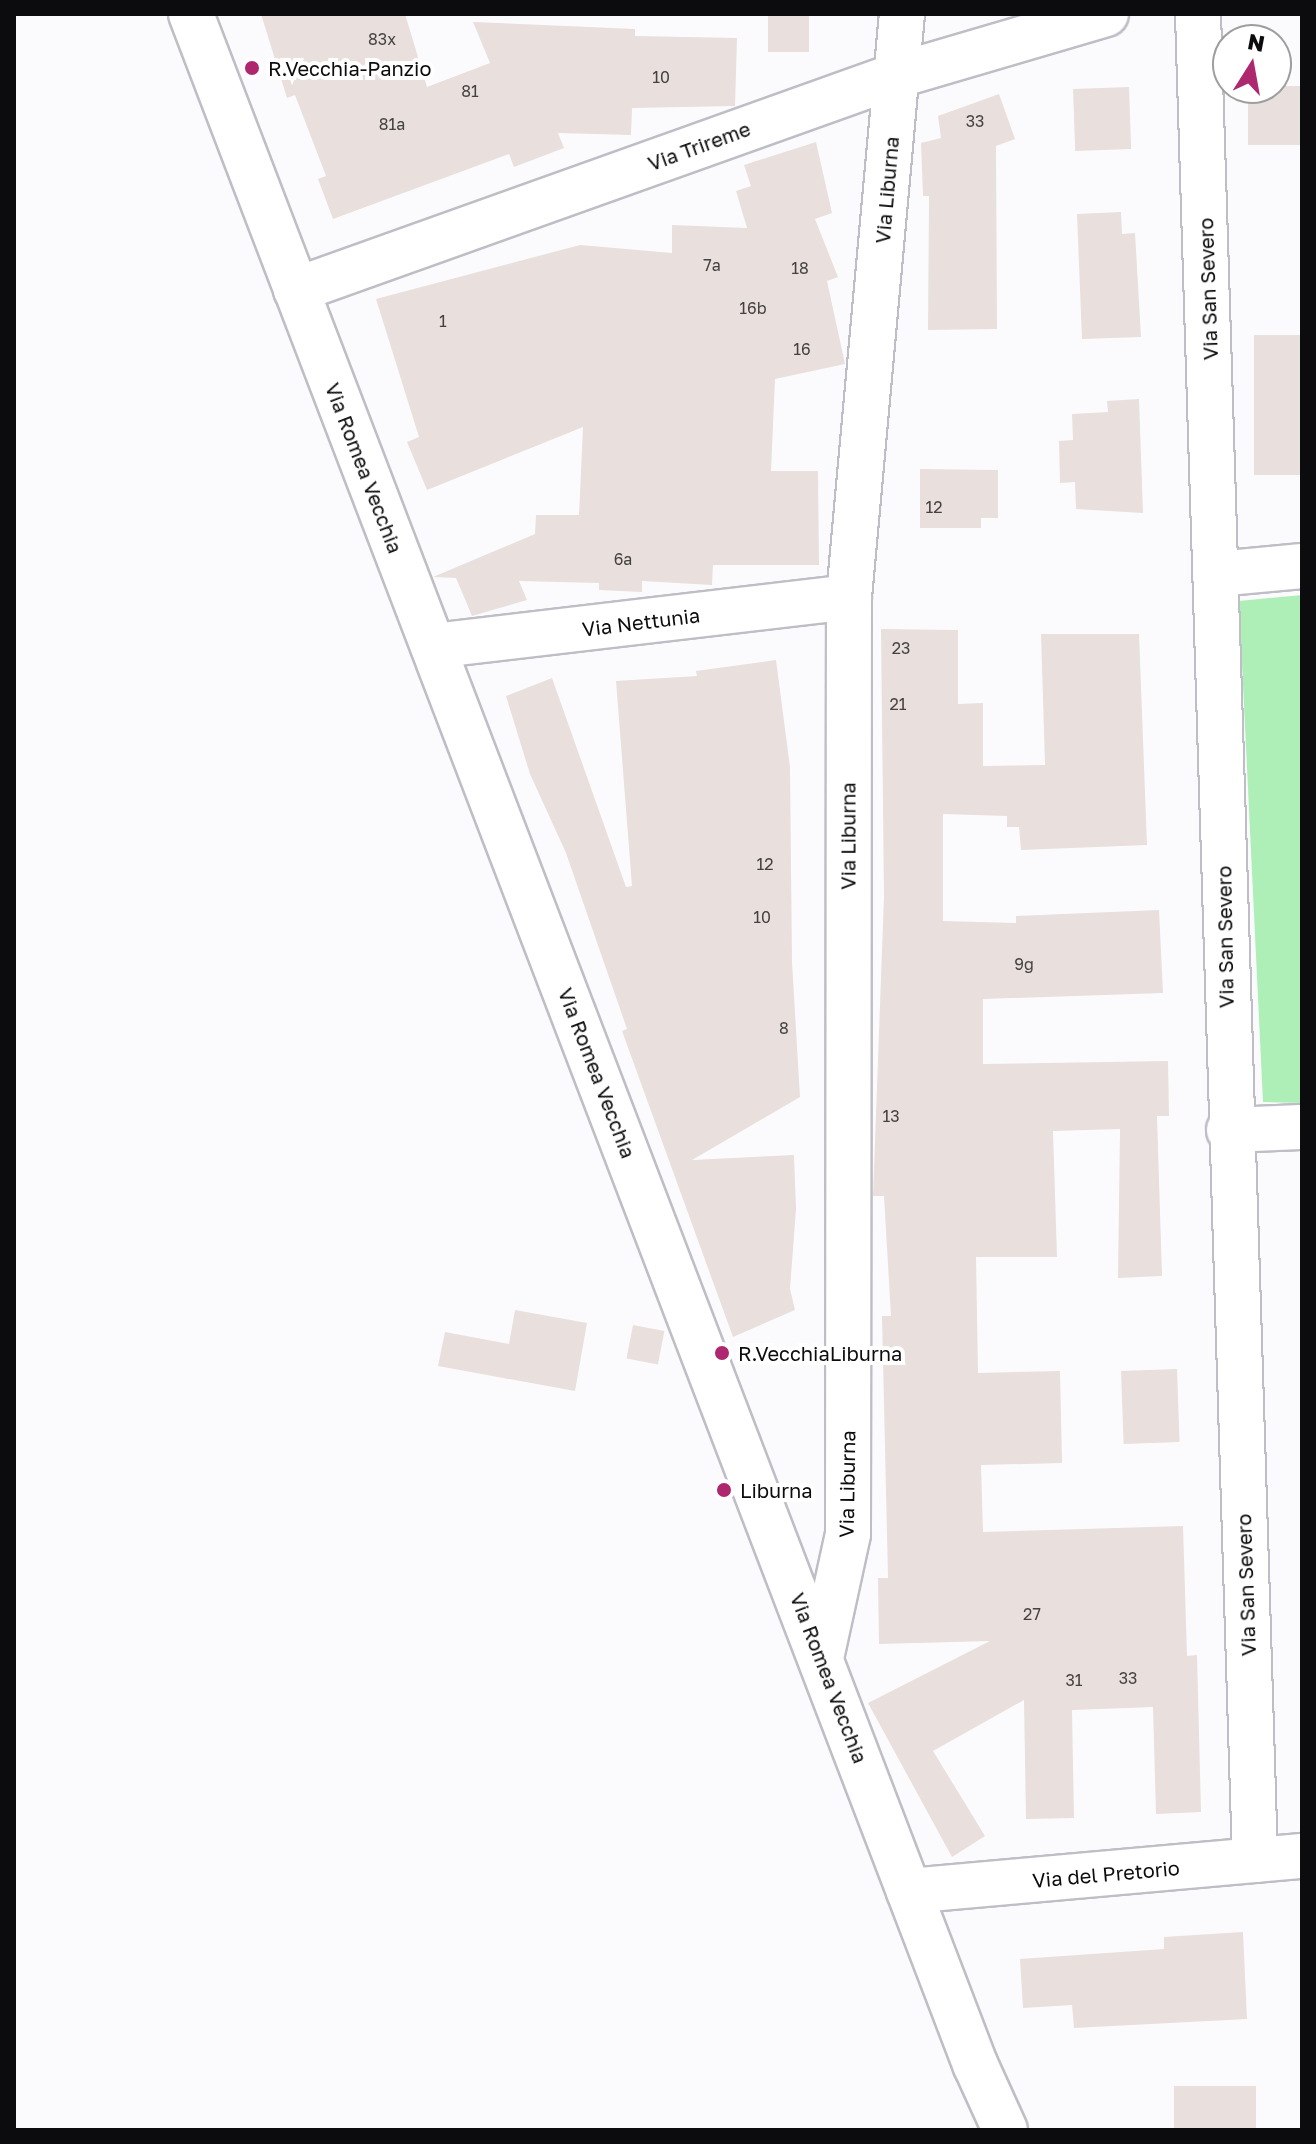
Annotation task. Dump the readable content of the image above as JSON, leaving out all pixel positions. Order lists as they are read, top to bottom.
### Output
{
  "streets": {
    "street": [
      "Via Trireme",
      "Via Liburna",
      "Via San Severo",
      "Via Romea Vecchia",
      "Via Nettunia",
      "Via del Pretorio"
    ]
  },
  "crossings": [
    ["Via Trireme", "Via Liburna"],
    ["Via Trireme", "Via Romea Vecchia"],
    ["Via Liburna", "Via Romea Vecchia"],
    ["Via Liburna", "Via Nettunia"],
    ["Via San Severo", "Via del Pretorio"],
    ["Via Romea Vecchia", "Via Nettunia"],
    ["Via Romea Vecchia", "Via del Pretorio"]
  ],
  "places": ["R.Vecchia-Panzio", "R.VecchiaLiburna", "Liburna"],
  "house_numbers": [
    "83x",
    "10",
    "81",
    "33",
    "81a",
    "7a",
    "18",
    "16b",
    "1",
    "16",
    "12",
    "6a",
    "23",
    "21",
    "12",
    "10",
    "9g",
    "8",
    "13",
    "27",
    "33",
    "31"
  ],
  "north": "top"
}
